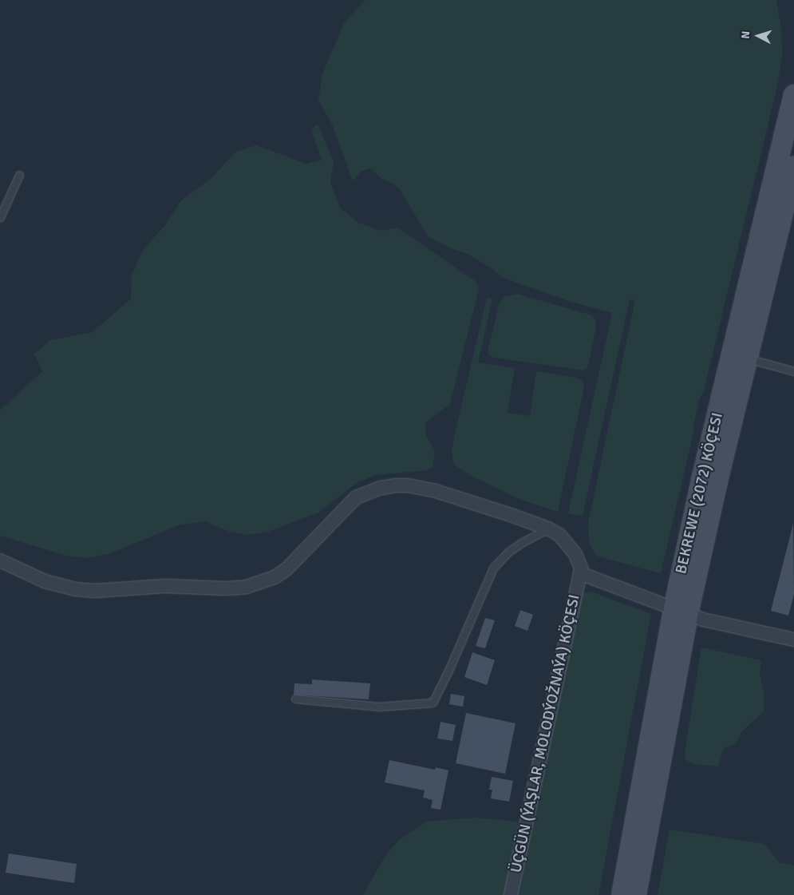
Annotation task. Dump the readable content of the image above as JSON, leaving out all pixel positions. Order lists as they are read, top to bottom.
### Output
{
  "streets": {
    "main road": ["BEKREWE (2072) KÖÇESI"],
    "street": ["ÜÇGÜN (ÝAŞLAR, MOLODÝOŽNAÝA) KÖÇESI"]
  },
  "north": "left"
}
